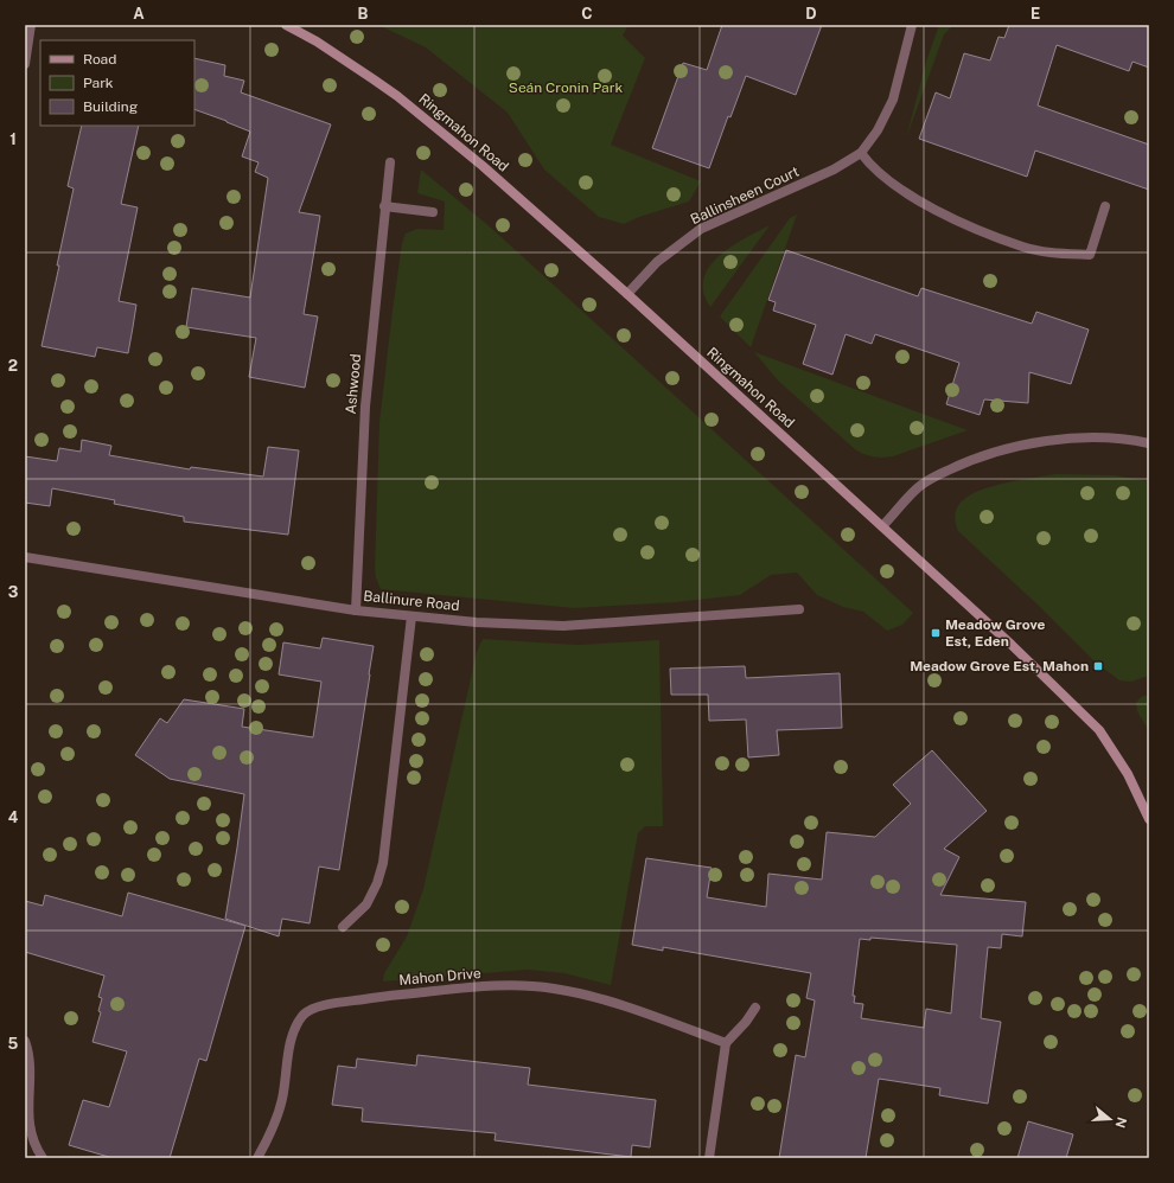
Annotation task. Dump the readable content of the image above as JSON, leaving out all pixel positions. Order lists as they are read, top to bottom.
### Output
{
  "streets": {
    "street": [
      "Ringmahon Road",
      "Ballinsheen Court",
      "Ashwood",
      "Ballinure Road",
      "Mahon Drive"
    ]
  },
  "crossings": [
    ["Ringmahon Road", "Ballinsheen Court"],
    ["Ashwood", "Ballinure Road"]
  ],
  "parks": ["Seán Cronin Park"],
  "places": {
    "transit": ["Meadow Grove Est, Eden", "Meadow Grove Est, Mahon"]
  },
  "legend": ["Road", "Park", "Building"],
  "north": "right",
  "grid": {
    "columns": [
      "A",
      "B",
      "C",
      "D",
      "E"
    ],
    "rows": [
      "1",
      "2",
      "3",
      "4",
      "5"
    ]
  }
}
